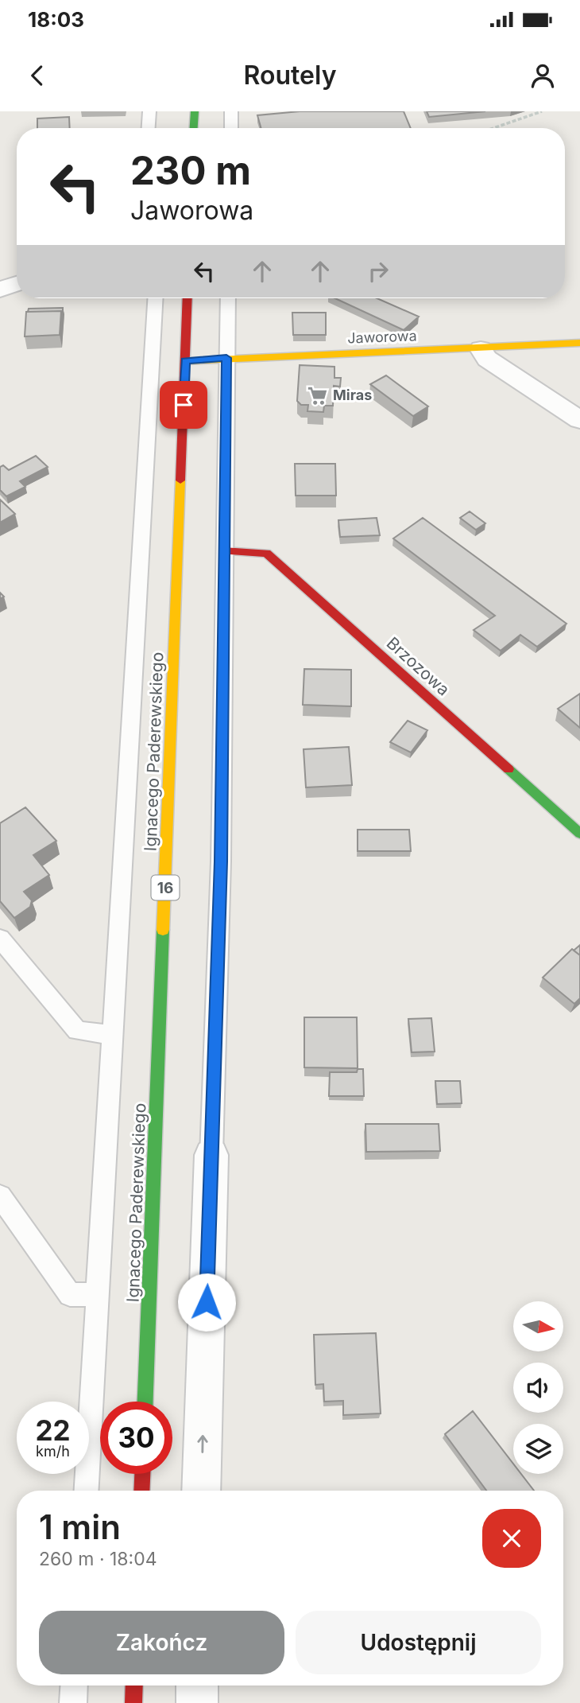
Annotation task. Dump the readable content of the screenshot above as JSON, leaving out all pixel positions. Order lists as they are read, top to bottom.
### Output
{
  "streets": {
    "main road": [
      "Jaworowa",
      "Brzozowa",
      "Ignacego Paderewskiego",
      "16"
    ]
  },
  "crossings": [
    ["Jaworowa", "Ignacego Paderewskiego"]
  ],
  "places": {
    "supermarket": ["Miras"]
  },
  "north": "right",
  "page": {
    "status": "18:03",
    "header": "Routely",
    "turn": ["230 m", "Jaworowa"],
    "speed": "22 km/h",
    "limit": "30",
    "heading": ["1 min", "260 m · 18:04"],
    "buttons": ["Zakończ", "Udostępnij"]
  }
}
